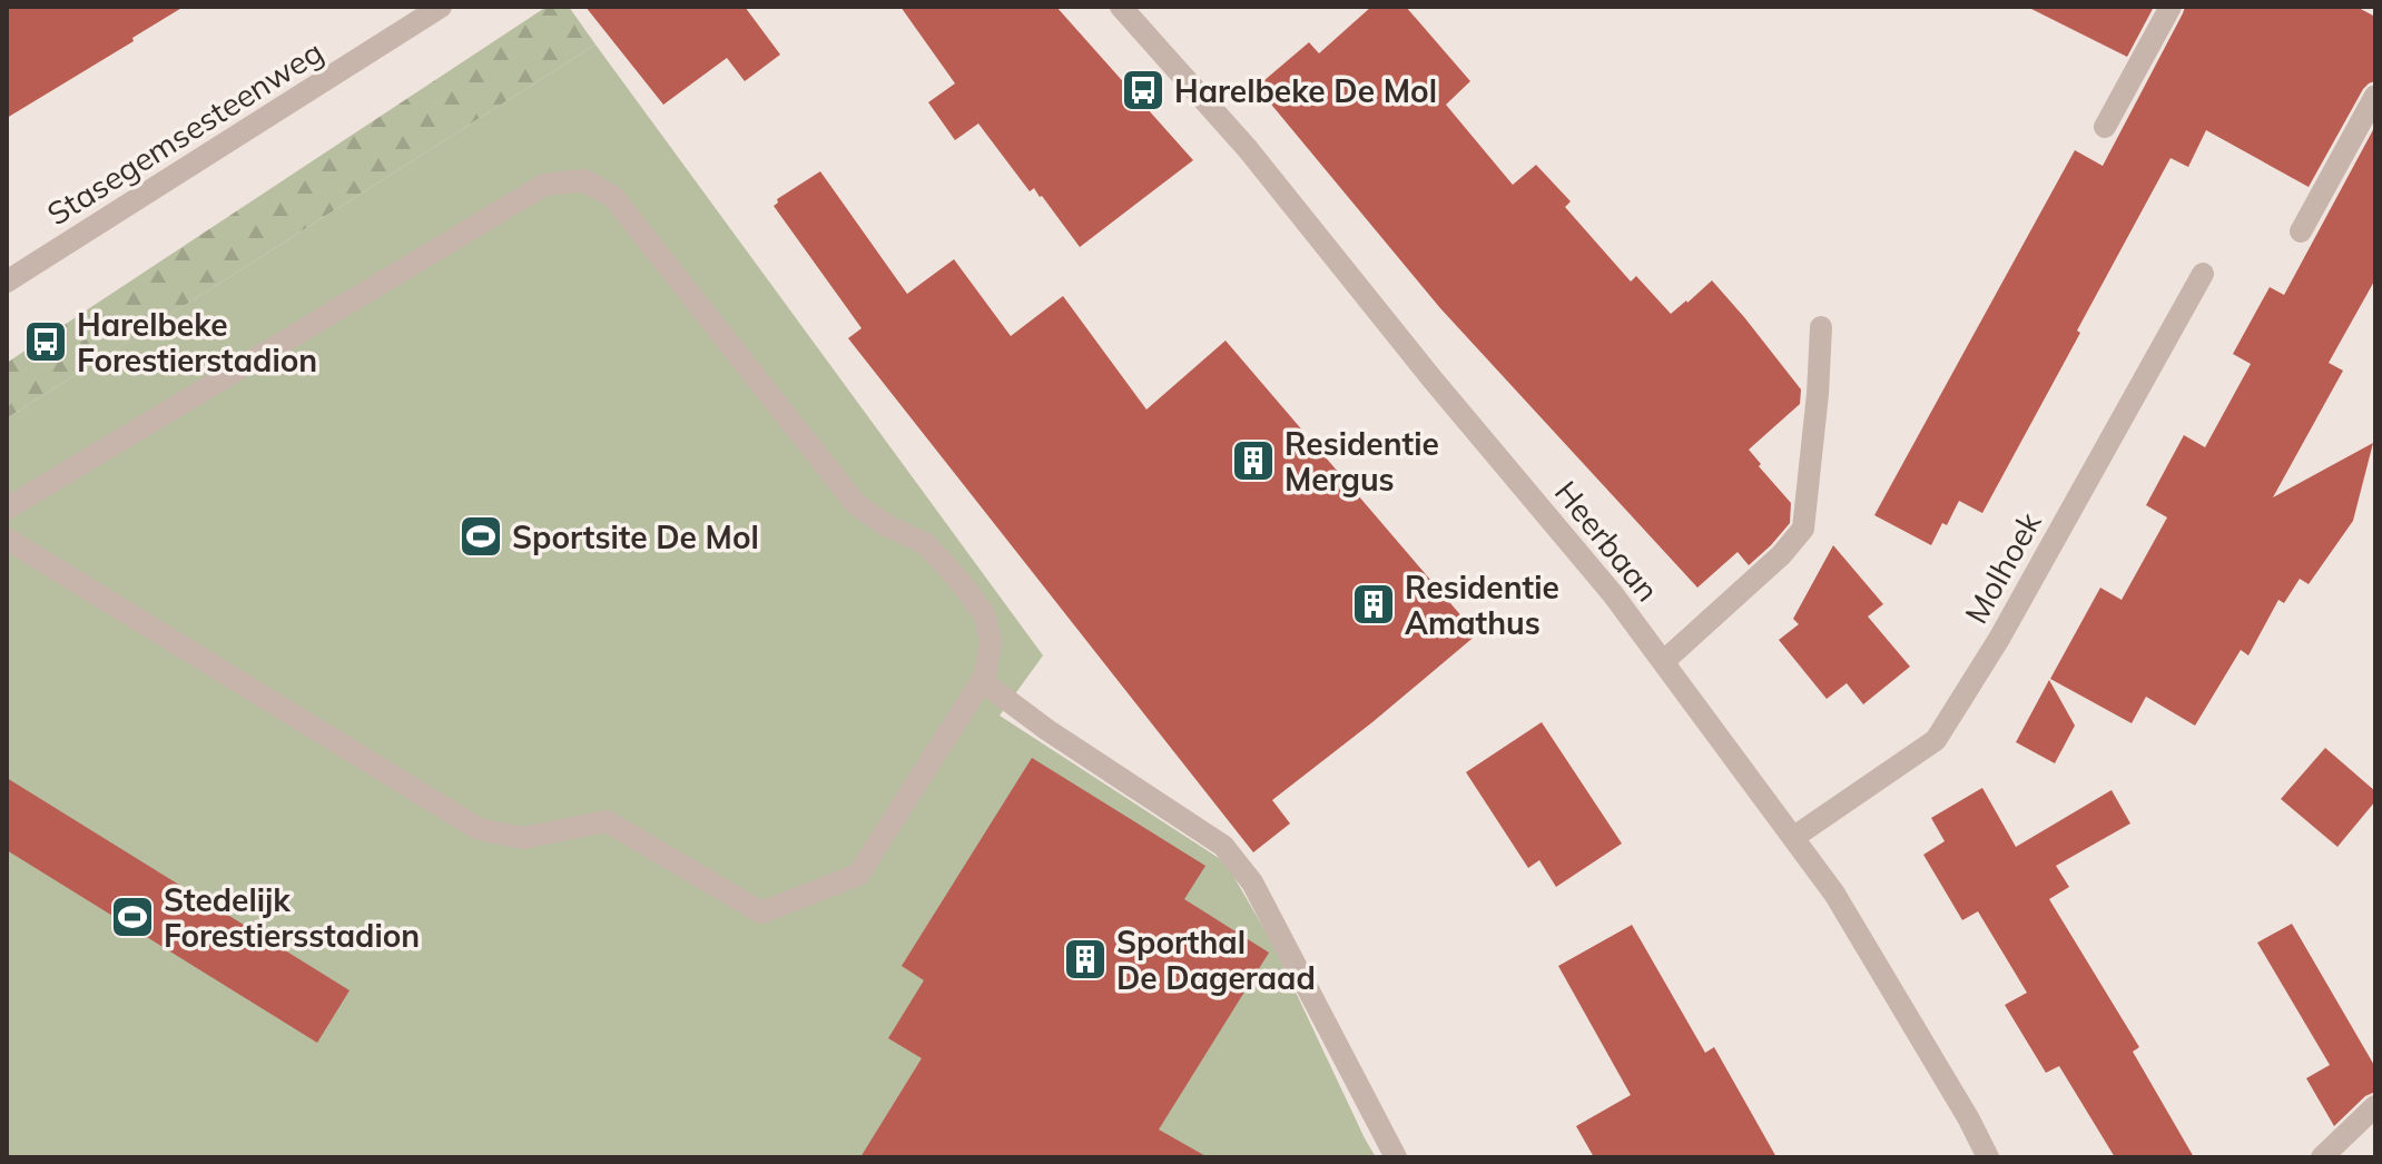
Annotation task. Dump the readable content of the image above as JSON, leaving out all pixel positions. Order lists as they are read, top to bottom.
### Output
{
  "streets": {
    "street": ["Stasegemsesteenweg", "Heerbaan", "Molhoek"]
  },
  "crossings": [
    ["Heerbaan", "Molhoek"]
  ],
  "places": {
    "bus stop": ["Harelbeke De Mol", "Harelbeke Forestierstadion"],
    "building": ["Residentie Mergus", "Residentie Amathus", "Sporthal De Dageraad"],
    "sports": ["Sportsite De Mol", "Stedelijk Forestiersstadion"]
  }
}
